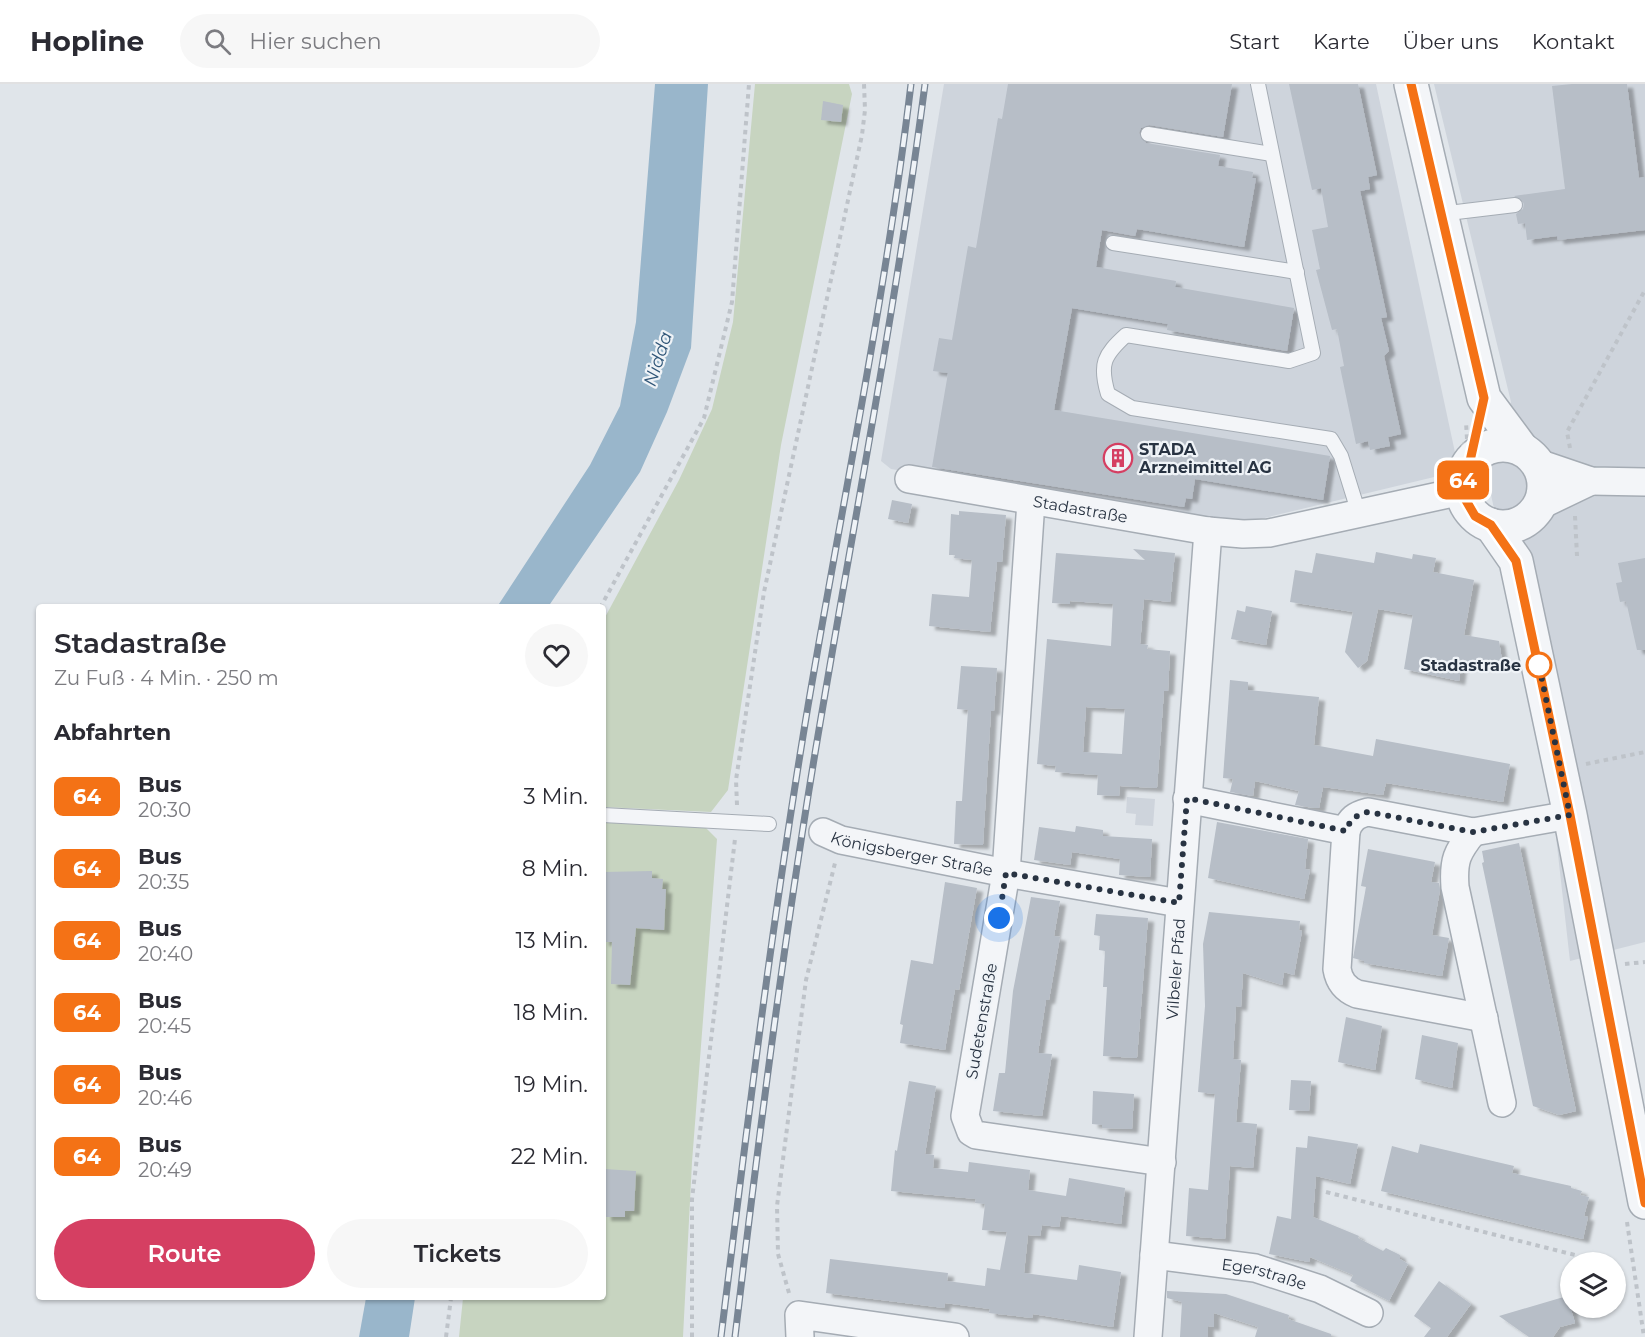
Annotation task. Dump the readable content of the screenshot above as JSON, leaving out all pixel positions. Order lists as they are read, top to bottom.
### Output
{
  "streets": {
    "street": [
      "Stadastraße",
      "Königsberger Straße",
      "Vilbeler Pfad",
      "Sudetenstraße",
      "Egerstraße"
    ]
  },
  "crossings": [
    ["Stadastraße", "Vilbeler Pfad"],
    ["Stadastraße", "Sudetenstraße"],
    ["Königsberger Straße", "Vilbeler Pfad"],
    ["Königsberger Straße", "Sudetenstraße"],
    ["Vilbeler Pfad", "Sudetenstraße"],
    ["Vilbeler Pfad", "Egerstraße"]
  ],
  "water": ["Nidda"],
  "places": {
    "building": ["STADA Arzneimittel AG"],
    "other": ["Stadastraße"]
  },
  "lines": ["bus line 64"],
  "page": {
    "header": "Hopline",
    "search": "Hier suchen",
    "nav": [
      "Start",
      "Karte",
      "Über uns",
      "Kontakt"
    ],
    "on_map": "64",
    "heading": [
      ["Stadastraße", "Zu Fuß · 4 Min. · 250 m"],
      "Abfahrten"
    ],
    "list": [
      {
        "mark": "64",
        "name": "Bus",
        "note": "20:30",
        "value": "3 Min."
      },
      {
        "mark": "64",
        "name": "Bus",
        "note": "20:35",
        "value": "8 Min."
      },
      {
        "mark": "64",
        "name": "Bus",
        "note": "20:40",
        "value": "13 Min."
      },
      {
        "mark": "64",
        "name": "Bus",
        "note": "20:45",
        "value": "18 Min."
      },
      {
        "mark": "64",
        "name": "Bus",
        "note": "20:46",
        "value": "19 Min."
      },
      {
        "mark": "64",
        "name": "Bus",
        "note": "20:49",
        "value": "22 Min."
      }
    ],
    "buttons": ["Route", "Tickets"]
  }
}
